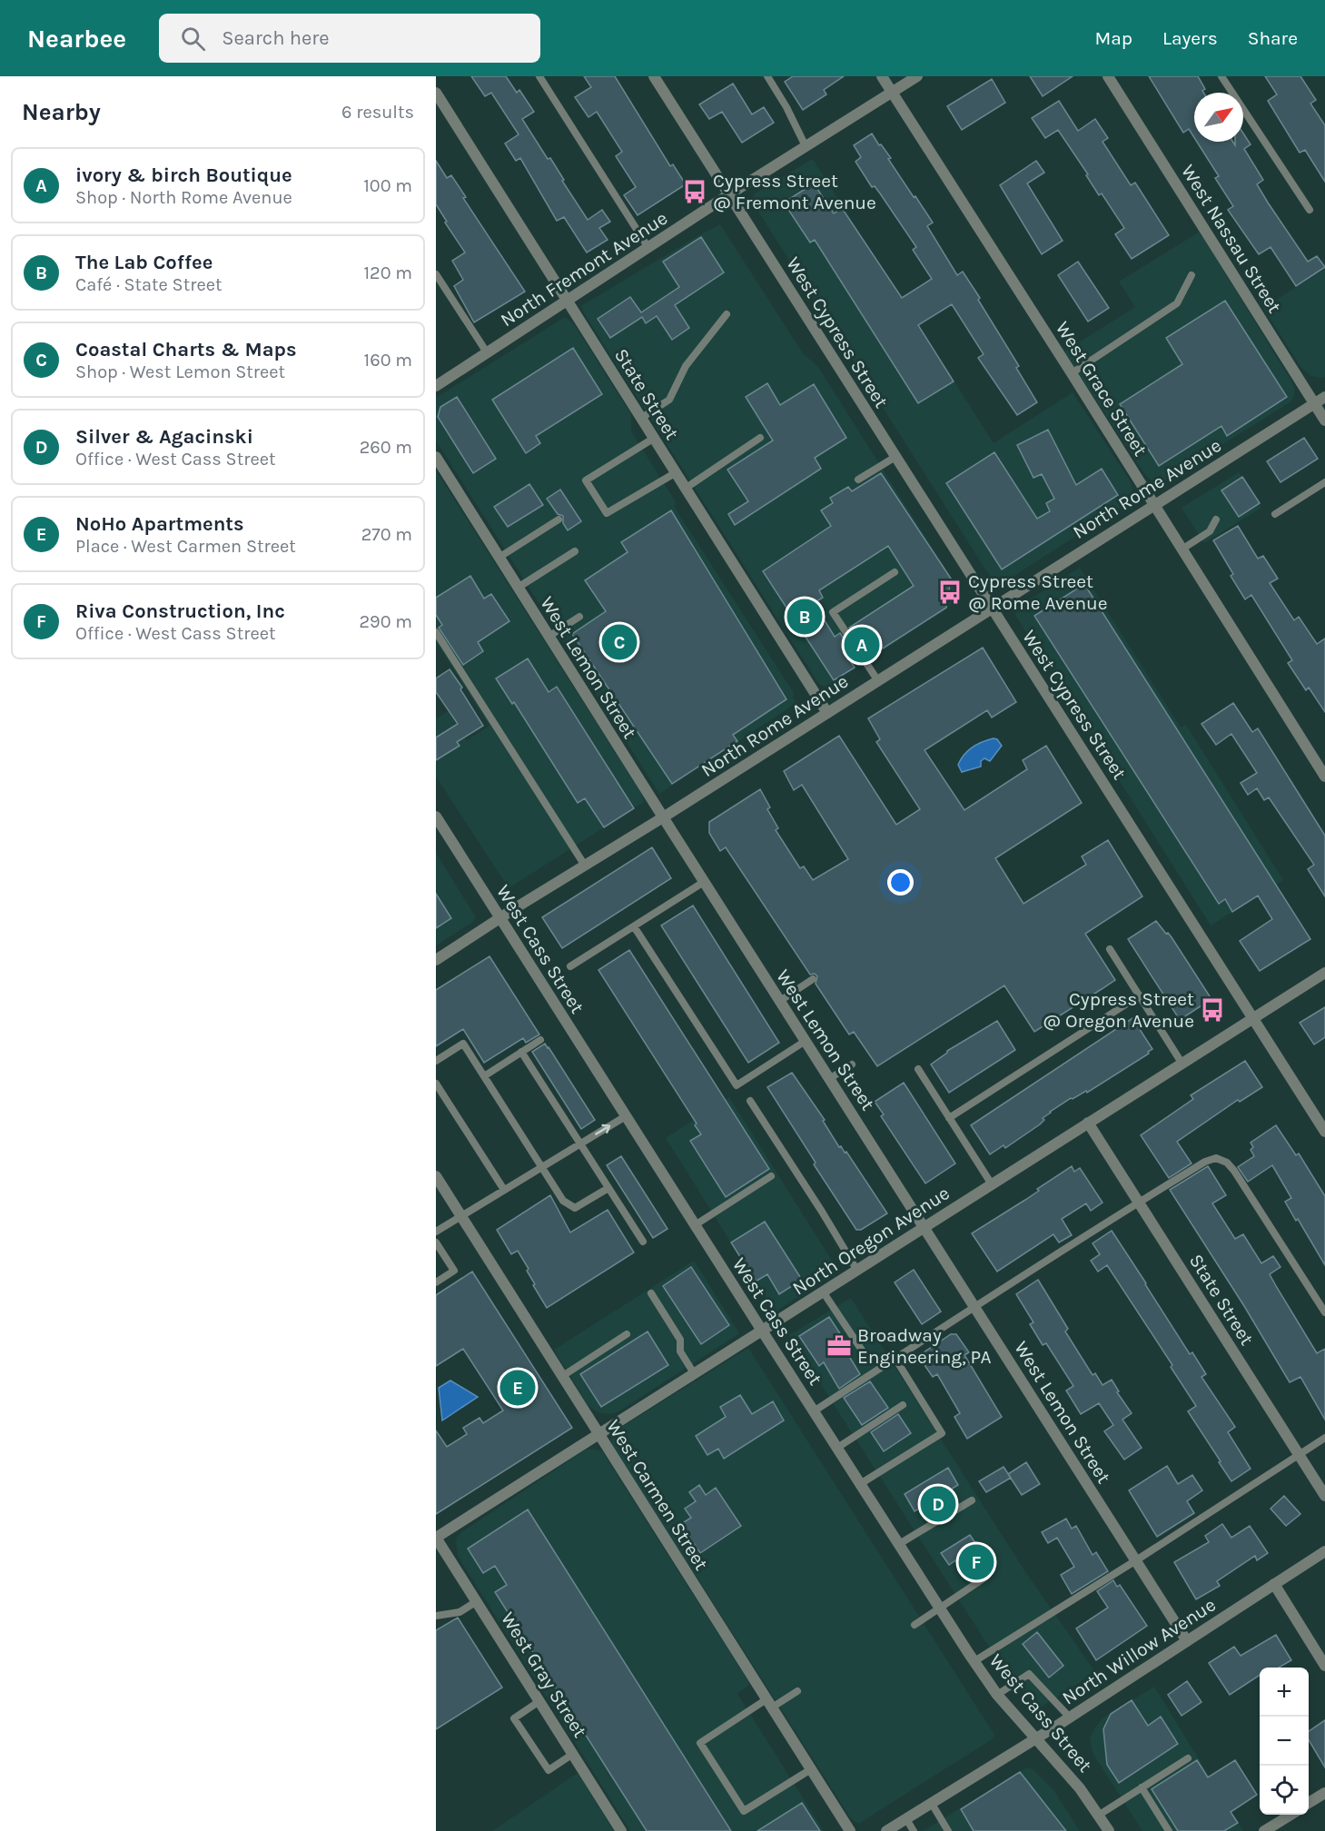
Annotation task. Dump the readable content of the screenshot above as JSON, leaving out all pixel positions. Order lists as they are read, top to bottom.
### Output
{
  "streets": {
    "street": [
      "West Nassau Street",
      "North Fremont Avenue",
      "West Cypress Street",
      "West Grace Street",
      "State Street",
      "North Rome Avenue",
      "West Lemon Street",
      "West Cass Street",
      "North Oregon Avenue",
      "West Carmen Street",
      "North Willow Avenue",
      "West Gray Street"
    ]
  },
  "crossings": [
    ["West Nassau Street", "North Rome Avenue"],
    ["North Fremont Avenue", "West Cypress Street"],
    ["North Fremont Avenue", "West Grace Street"],
    ["North Fremont Avenue", "State Street"],
    ["West Cypress Street", "North Rome Avenue"],
    ["West Cypress Street", "North Oregon Avenue"],
    ["West Grace Street", "North Rome Avenue"],
    ["State Street", "North Rome Avenue"],
    ["State Street", "North Oregon Avenue"],
    ["North Rome Avenue", "West Lemon Street"],
    ["North Rome Avenue", "West Cass Street"],
    ["West Lemon Street", "North Oregon Avenue"],
    ["West Lemon Street", "North Willow Avenue"],
    ["West Cass Street", "North Oregon Avenue"],
    ["West Cass Street", "North Willow Avenue"],
    ["North Oregon Avenue", "West Carmen Street"],
    ["North Oregon Avenue", "West Gray Street"]
  ],
  "places": {
    "bus stop": ["Cypress Street @ Fremont Avenue", "Cypress Street @ Rome Avenue", "Cypress Street @ Oregon Avenue"],
    "office": ["Broadway Engineering, PA"]
  },
  "north": "top right",
  "page": {
    "header": "Nearbee",
    "search": "Search here",
    "nav": ["Map", "Layers", "Share"],
    "heading": ["Nearby", "6 results"],
    "list": [
      {
        "mark": "A",
        "name": "ivory & birch Boutique",
        "note": "Shop · North Rome Avenue",
        "value": "100 m"
      },
      {
        "mark": "B",
        "name": "The Lab Coffee",
        "note": "Café · State Street",
        "value": "120 m"
      },
      {
        "mark": "C",
        "name": "Coastal Charts & Maps",
        "note": "Shop · West Lemon Street",
        "value": "160 m"
      },
      {
        "mark": "D",
        "name": "Silver & Agacinski",
        "note": "Office · West Cass Street",
        "value": "260 m"
      },
      {
        "mark": "E",
        "name": "NoHo Apartments",
        "note": "Place · West Carmen Street",
        "value": "270 m"
      },
      {
        "mark": "F",
        "name": "Riva Construction, Inc",
        "note": "Office · West Cass Street",
        "value": "290 m"
      }
    ],
    "pins": [
      "B",
      "C",
      "A",
      "E",
      "D",
      "F"
    ],
    "map_buttons": ["+", "−"]
  }
}
